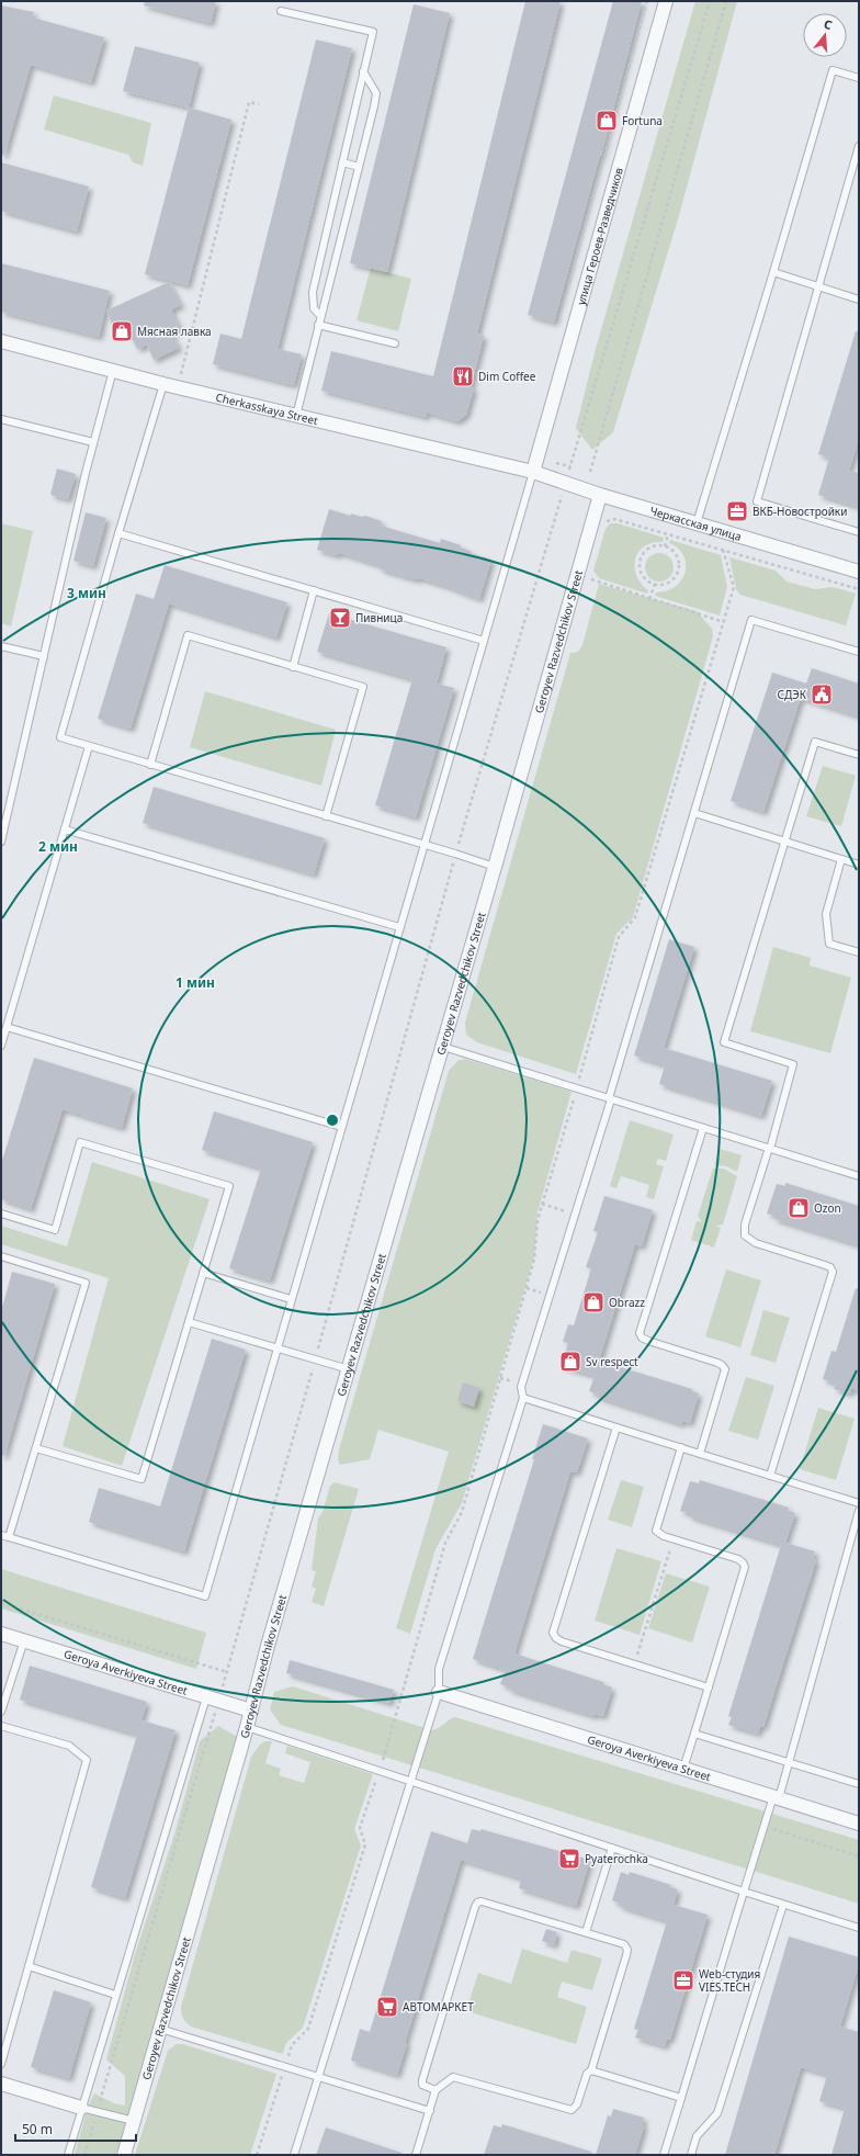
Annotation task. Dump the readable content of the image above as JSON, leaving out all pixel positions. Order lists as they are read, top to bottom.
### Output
{
  "streets": {
    "street": [
      "улица Героев-Разведчиков",
      "Cherkasskaya Street",
      "Черкасская улица",
      "Geroyev Razvedchikov Street",
      "Geroya Averkiyeva Street"
    ]
  },
  "crossings": [
    ["улица Героев-Разведчиков", "Cherkasskaya Street"],
    ["улица Героев-Разведчиков", "Черкасская улица"],
    ["Cherkasskaya Street", "Черкасская улица"],
    ["Черкасская улица", "Geroyev Razvedchikov Street"],
    ["Geroyev Razvedchikov Street", "Geroya Averkiyeva Street"]
  ],
  "places": {
    "shop": [
      "Fortuna",
      "Мясная лавка",
      "Ozon",
      "Obrazz",
      "Sv respect"
    ],
    "restaurant": ["Dim Coffee"],
    "office": ["ВКБ-Новостройки", "Web-студия VIES.TECH"],
    "bar": ["Пивница"],
    "public building": ["СДЭК"],
    "supermarket": ["Pyaterochka", "АВТОМАРКЕТ"]
  },
  "scale_bar": "50 m",
  "north": "top",
  "rings": ["3 мин", "2 мин", "1 мин"]
}
